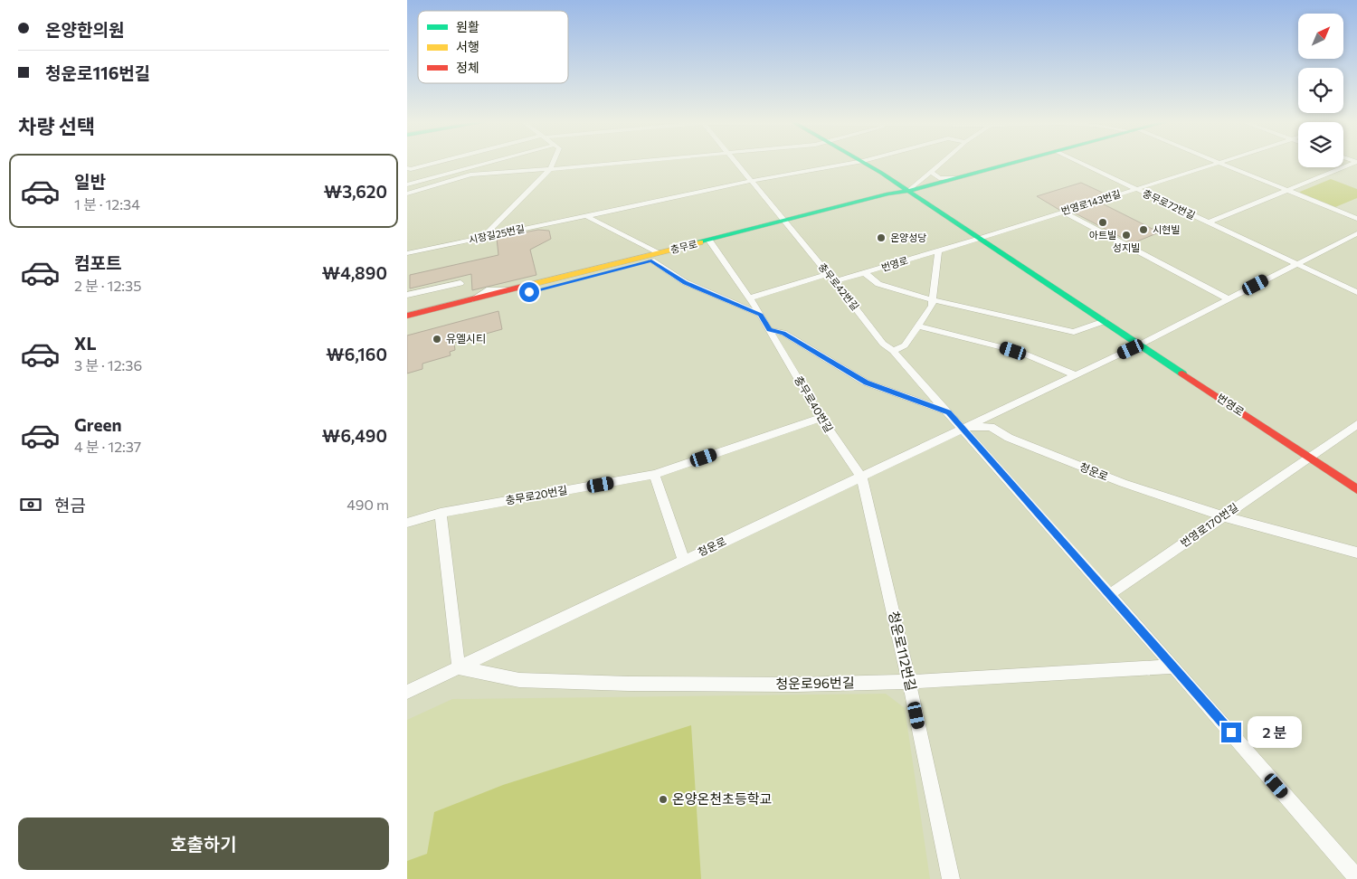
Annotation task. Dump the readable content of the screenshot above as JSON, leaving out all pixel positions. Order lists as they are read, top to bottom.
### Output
{
  "streets": {
    "main road": ["충무로", "번영로"],
    "street": [
      "번영로143번길",
      "충무로72번길",
      "시장길25번길",
      "충무로42번길",
      "충무로40번길",
      "청운로",
      "충무로20번길",
      "번영로170번길",
      "청운로112번길",
      "청운로96번길"
    ]
  },
  "crossings": [
    ["번영로143번길", "충무로72번길"],
    ["번영로143번길", "번영로"],
    ["충무로72번길", "청운로"],
    ["시장길25번길", "충무로42번길"],
    ["충무로", "번영로"],
    ["충무로", "충무로42번길"],
    ["충무로", "충무로40번길"],
    ["번영로", "충무로42번길"],
    ["번영로", "청운로"],
    ["번영로", "번영로170번길"],
    ["충무로42번길", "청운로"],
    ["충무로42번길", "번영로170번길"],
    ["충무로42번길", "청운로96번길"],
    ["충무로40번길", "청운로"],
    ["충무로40번길", "충무로20번길"],
    ["충무로40번길", "청운로112번길"],
    ["청운로", "번영로170번길"],
    ["청운로", "청운로112번길"],
    ["청운로", "청운로96번길"],
    ["청운로112번길", "청운로96번길"]
  ],
  "places": [
    "아트빌",
    "시현빌",
    "성지빌",
    "온양성당",
    "유엘시티",
    "온양온천초등학교"
  ],
  "legend": ["원활", "서행", "정체"],
  "north": "top right",
  "page": {
    "banner": ["온양한의원", "청운로116번길"],
    "heading": "차량 선택",
    "list": [
      {
        "name": "일반",
        "note": "1 분 · 12:34",
        "value": "₩3,620"
      },
      {
        "name": "컴포트",
        "note": "2 분 · 12:35",
        "value": "₩4,890"
      },
      {
        "name": "XL",
        "note": "3 분 · 12:36",
        "value": "₩6,160"
      },
      {
        "name": "Green",
        "note": "4 분 · 12:37",
        "value": "₩6,490"
      }
    ],
    "pay": ["현금", "490 m"],
    "bubble": "2 분",
    "buttons": "호출하기"
  }
}
